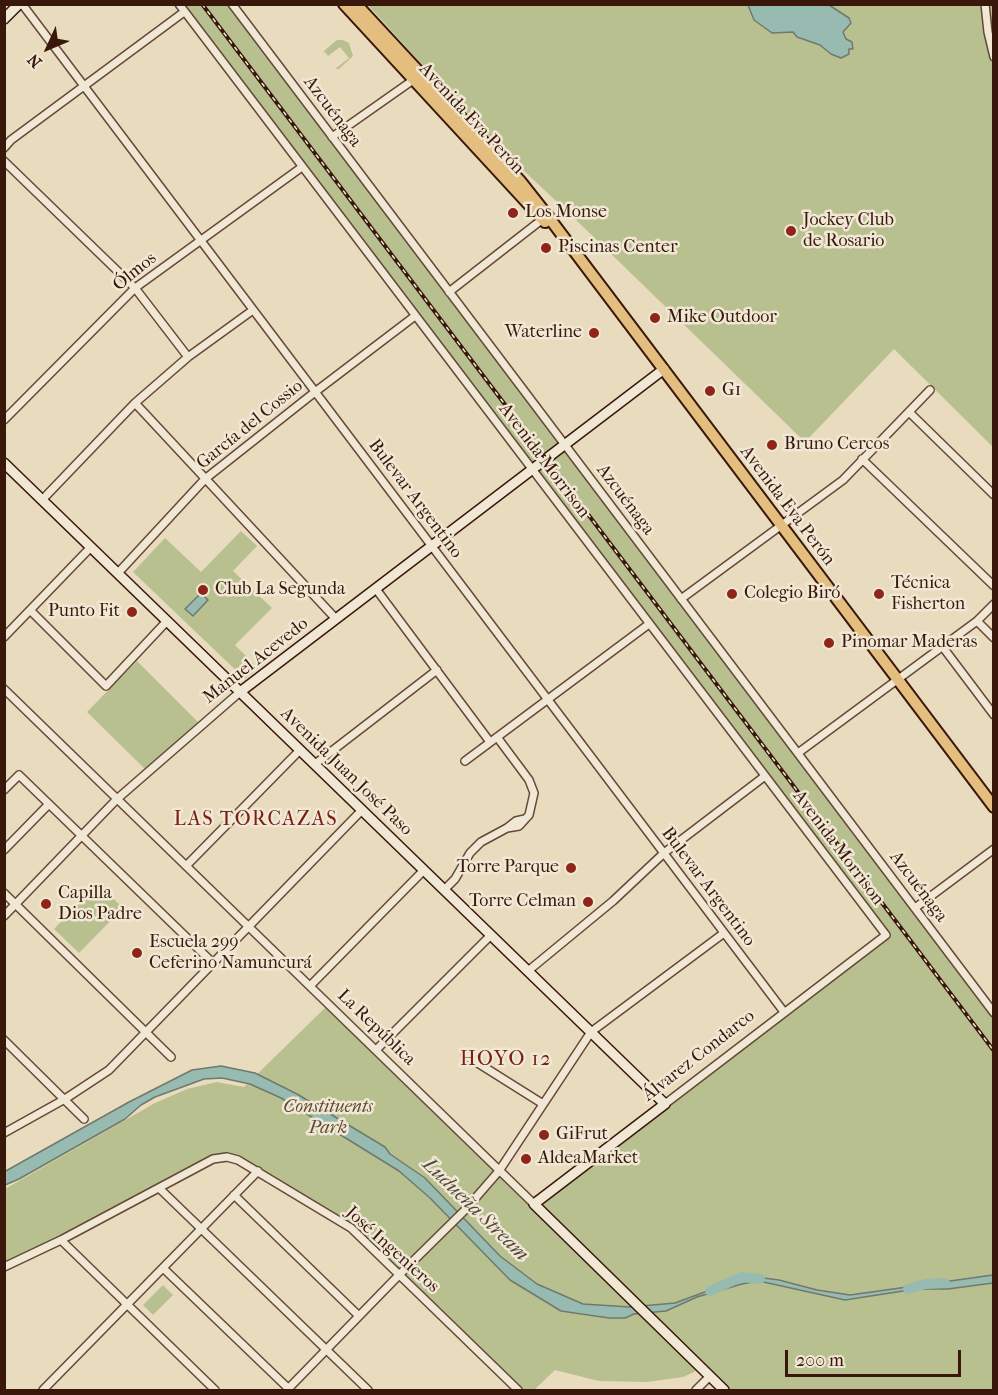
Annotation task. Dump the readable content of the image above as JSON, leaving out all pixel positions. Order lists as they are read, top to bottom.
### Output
{
  "streets": {
    "main road": [
      "Avenida Eva Perón",
      "Manuel Acevedo",
      "Avenida Juan José Paso",
      "La República",
      "Álvarez Condarco"
    ],
    "street": [
      "Azcuénaga",
      "Ólmos",
      "García del Cossio",
      "Avenida Morrison",
      "Bulevar Argentino",
      "José Ingenieros"
    ]
  },
  "crossings": [
    ["Azcuénaga", "Manuel Acevedo"],
    ["Avenida Eva Perón", "Manuel Acevedo"],
    ["Ólmos", "Avenida Morrison"],
    ["Ólmos", "Bulevar Argentino"],
    ["García del Cossio", "Avenida Morrison"],
    ["García del Cossio", "Bulevar Argentino"],
    ["García del Cossio", "Avenida Juan José Paso"],
    ["Avenida Morrison", "Manuel Acevedo"],
    ["Avenida Morrison", "Álvarez Condarco"],
    ["Bulevar Argentino", "Manuel Acevedo"],
    ["Bulevar Argentino", "Álvarez Condarco"],
    ["Manuel Acevedo", "Avenida Juan José Paso"],
    ["Manuel Acevedo", "La República"],
    ["Avenida Juan José Paso", "Álvarez Condarco"],
    ["La República", "Álvarez Condarco"]
  ],
  "districts": ["LAS TORCAZAS", "HOYO 12"],
  "water": ["Ludueña Stream"],
  "parks": ["Constituents Park"],
  "places": [
    "Los Monse",
    "Jockey Club de Rosario",
    "Piscinas Center",
    "Mike Outdoor",
    "Waterline",
    "G1",
    "Bruno Cercos",
    "Club La Segunda",
    "Colegio Biró",
    "Técnica Fisherton",
    "Punto Fit",
    "Pinomar Maderas",
    "Torre Parque",
    "Torre Celman",
    "Capilla Dios Padre",
    "Escuela 299 Ceferino Namuncurá",
    "GiFrut",
    "AldeaMarket"
  ],
  "scale_bar": "200 m",
  "north": "bottom left"
}
